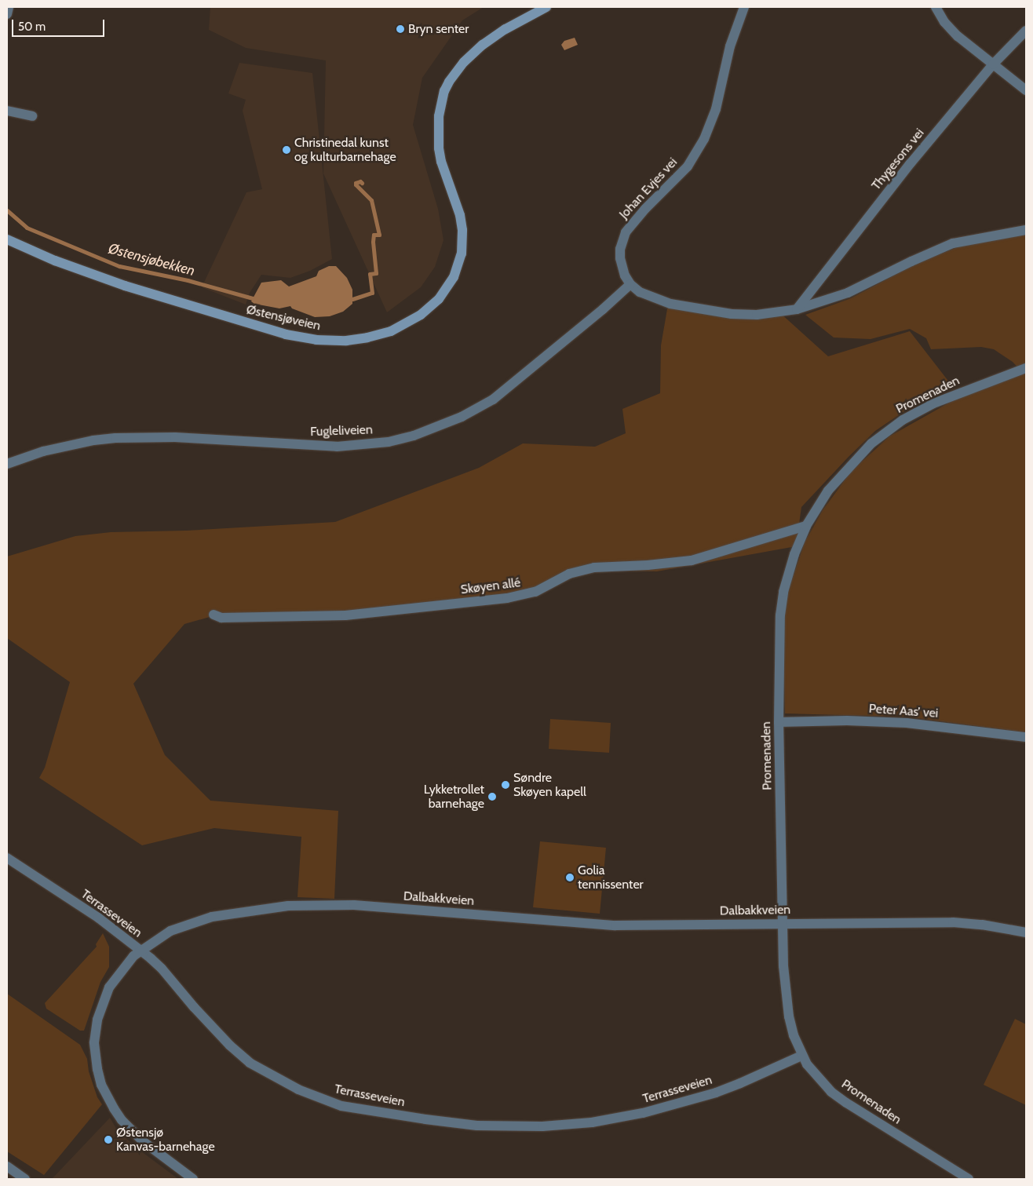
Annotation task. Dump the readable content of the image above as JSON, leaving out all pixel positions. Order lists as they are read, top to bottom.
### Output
{
  "streets": {
    "main road": ["Østensjøveien"],
    "street": [
      "Thygesons vei",
      "Johan Evjes vei",
      "Promenaden",
      "Fugleliveien",
      "Skøyen allé",
      "Peter Aas’ vei",
      "Dalbakkveien",
      "Terrasseveien"
    ]
  },
  "crossings": [
    ["Johan Evjes vei", "Fugleliveien"],
    ["Promenaden", "Skøyen allé"],
    ["Promenaden", "Peter Aas’ vei"],
    ["Promenaden", "Dalbakkveien"],
    ["Promenaden", "Terrasseveien"],
    ["Dalbakkveien", "Terrasseveien"]
  ],
  "water": ["Østensjøbekken"],
  "places": [
    "Bryn senter",
    "Christinedal kunst og kulturbarnehage",
    "Søndre Skøyen kapell",
    "Lykketrollet barnehage",
    "Golia tennissenter",
    "Østensjø Kanvas-barnehage"
  ],
  "scale_bar": "50 m"
}
